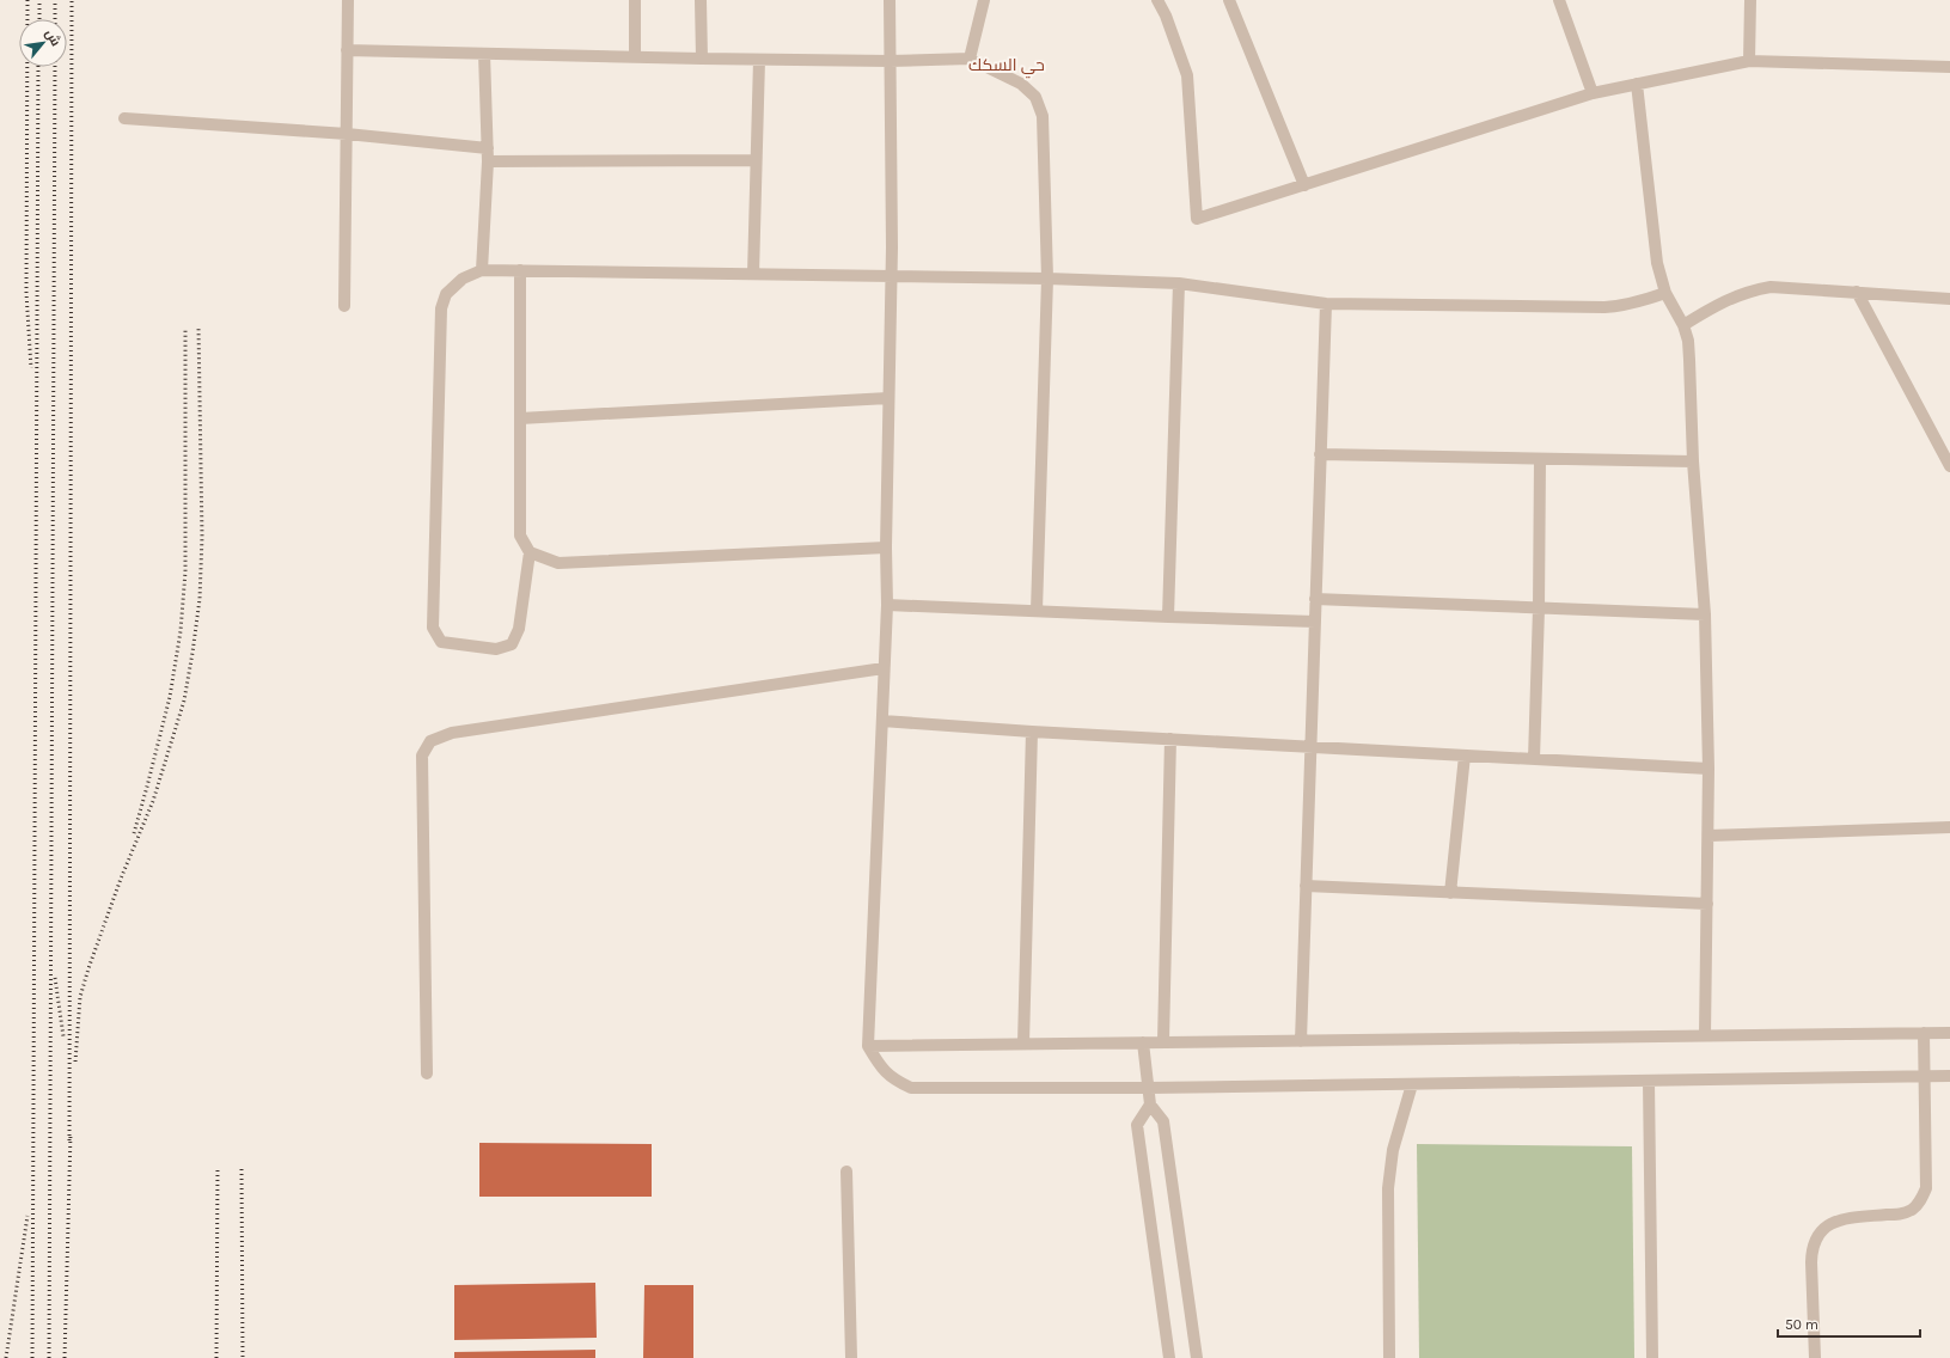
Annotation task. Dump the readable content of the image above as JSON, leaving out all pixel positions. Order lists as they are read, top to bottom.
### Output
{
  "districts": ["حي السكك"],
  "scale_bar": "50 m",
  "north": "top right"
}
